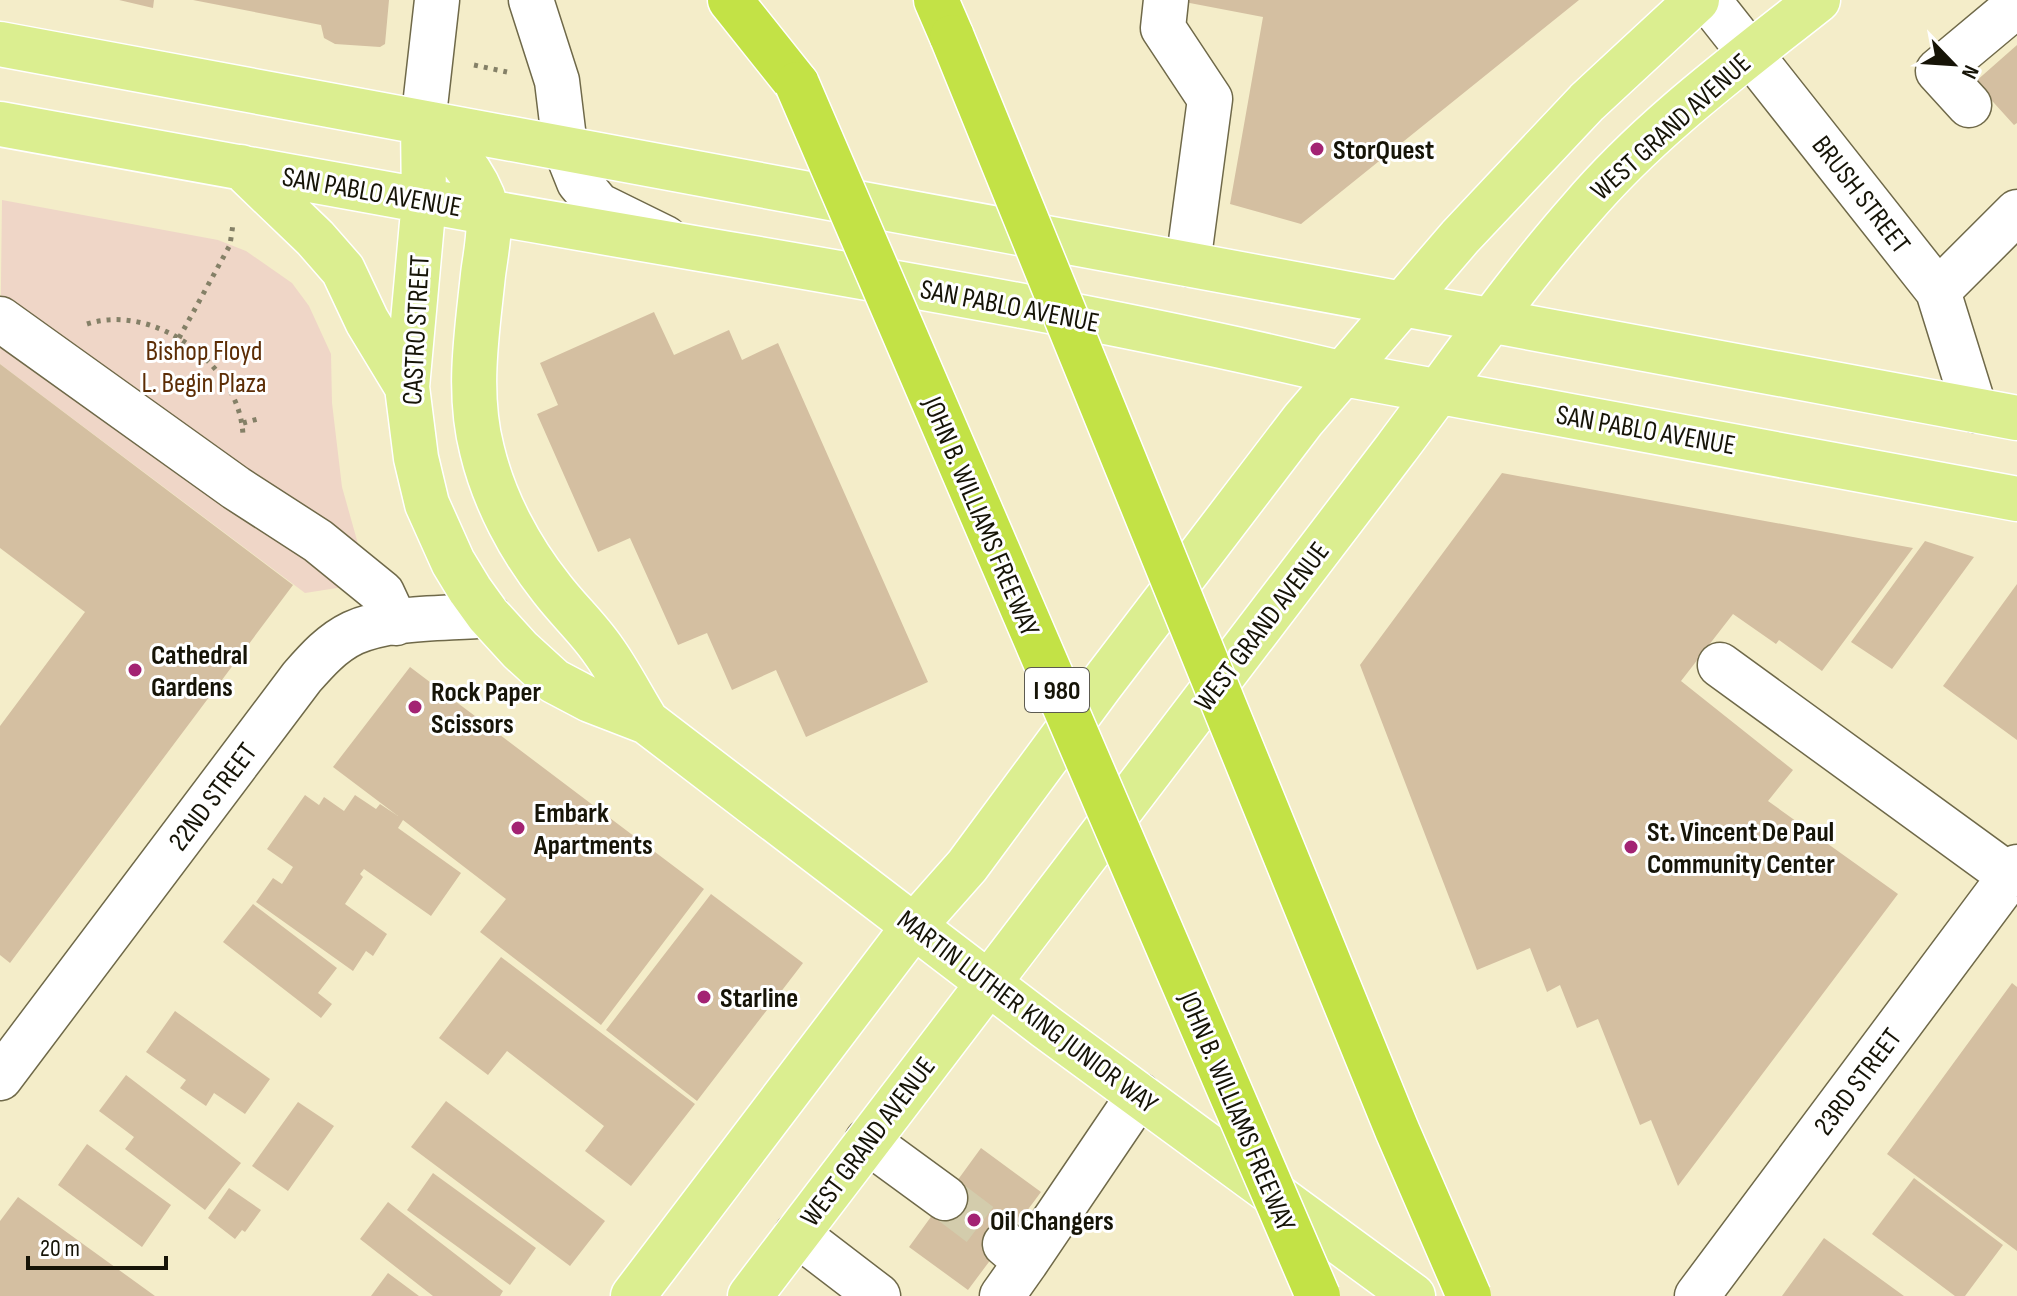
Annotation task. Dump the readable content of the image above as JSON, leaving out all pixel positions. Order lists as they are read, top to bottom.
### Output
{
  "streets": {
    "highway": ["JOHN B. WILLIAMS FREEWAY", "I 980"],
    "main road": [
      "WEST GRAND AVENUE",
      "SAN PABLO AVENUE",
      "CASTRO STREET",
      "MARTIN LUTHER KING JUNIOR WAY"
    ],
    "street": ["BRUSH STREET", "22ND STREET", "23RD STREET"]
  },
  "crossings": [
    ["WEST GRAND AVENUE", "SAN PABLO AVENUE"],
    ["WEST GRAND AVENUE", "BRUSH STREET"],
    ["WEST GRAND AVENUE", "MARTIN LUTHER KING JUNIOR WAY"],
    ["SAN PABLO AVENUE", "CASTRO STREET"],
    ["SAN PABLO AVENUE", "MARTIN LUTHER KING JUNIOR WAY"],
    ["CASTRO STREET", "22ND STREET"],
    ["CASTRO STREET", "MARTIN LUTHER KING JUNIOR WAY"],
    ["22ND STREET", "MARTIN LUTHER KING JUNIOR WAY"]
  ],
  "parks": ["Bishop Floyd L. Begin Plaza"],
  "places": [
    "StorQuest",
    "Cathedral Gardens",
    "Rock Paper Scissors",
    "Embark Apartments",
    "St. Vincent De Paul Community Center",
    "Starline",
    "Oil Changers"
  ],
  "scale_bar": "20 m",
  "north": "bottom right"
}
